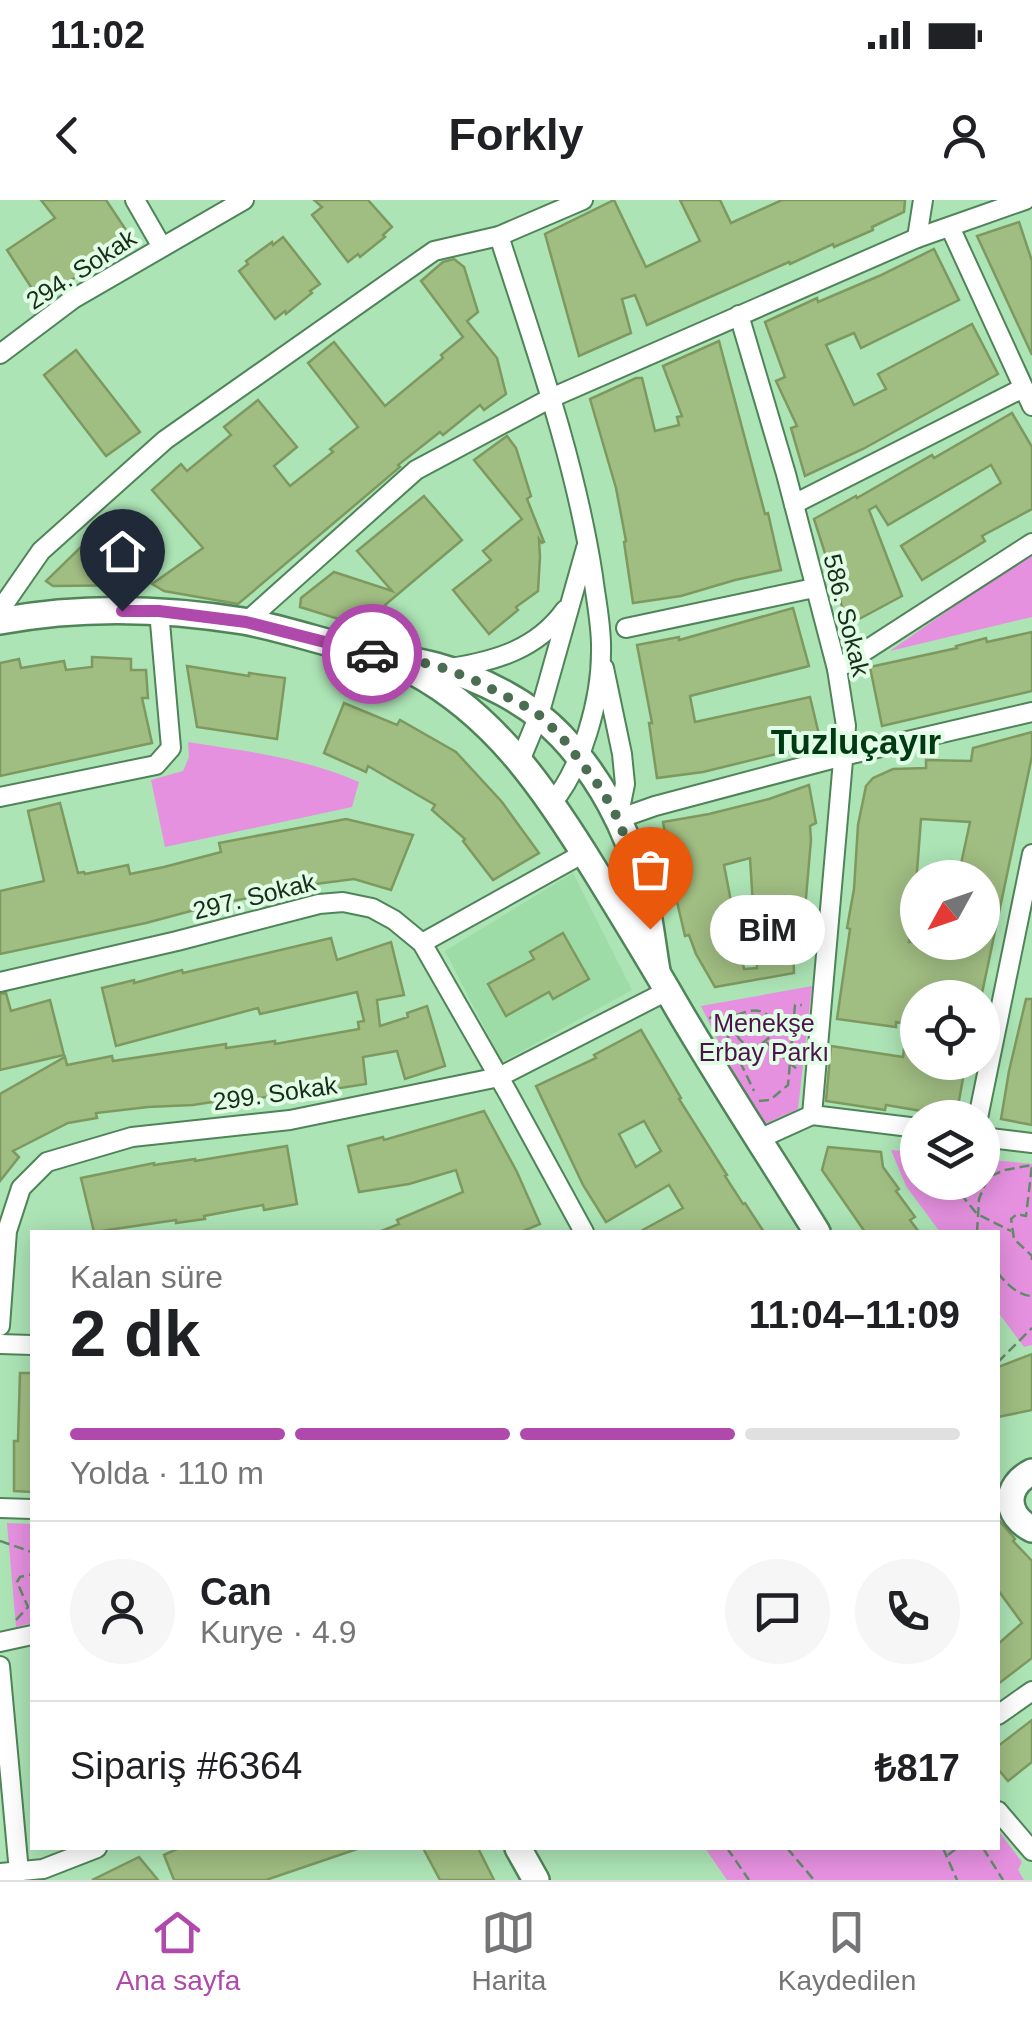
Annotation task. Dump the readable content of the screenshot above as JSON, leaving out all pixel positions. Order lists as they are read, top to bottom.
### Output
{
  "streets": {
    "street": [
      "294. Sokak",
      "586. Sokak",
      "297. Sokak",
      "299. Sokak"
    ]
  },
  "crossings": [
    ["297. Sokak", "299. Sokak"]
  ],
  "districts": ["Tuzluçayır"],
  "parks": ["Menekşe Erbay Parkı"],
  "places": ["BİM"],
  "north": "bottom left",
  "page": {
    "status": "11:02",
    "header": "Forkly",
    "bubble": "BİM",
    "heading": ["2 dk", "Kalan süre", "11:04–11:09"],
    "panel": [
      "Can",
      "Kurye · 4.9",
      "Sipariş #6364",
      "₺817"
    ],
    "bar": "Yolda · 110 m",
    "tabs": ["Ana sayfa", "Harita", "Kaydedilen"]
  }
}
